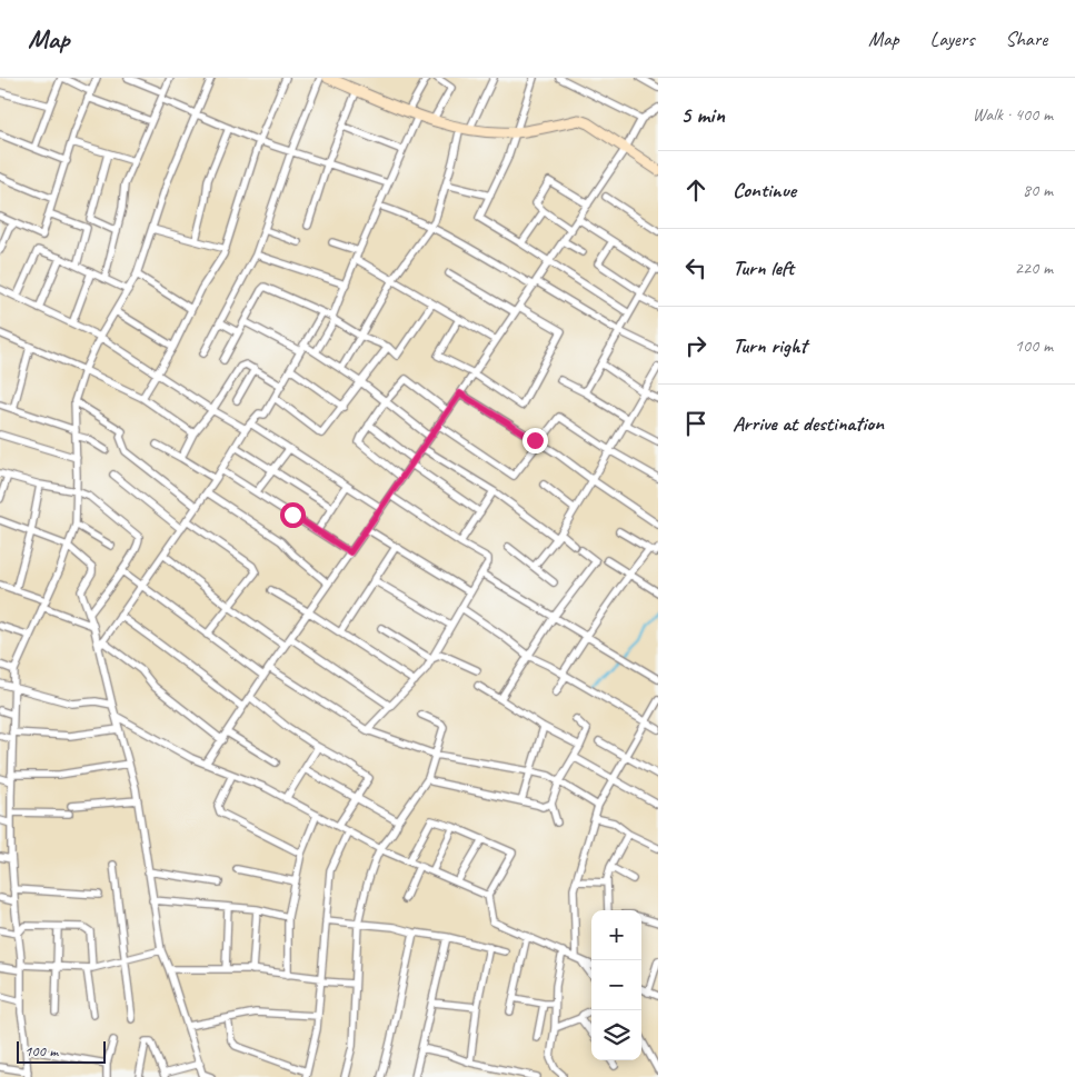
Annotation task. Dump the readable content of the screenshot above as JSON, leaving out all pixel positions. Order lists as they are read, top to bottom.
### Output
{
  "scale_bar": "100 m",
  "page": {
    "header": "Map",
    "nav": ["Map", "Layers", "Share"],
    "heading": ["5 min", "Walk · 400 m"],
    "list": [
      ["Continue", "80 m"],
      ["Turn left", "220 m"],
      ["Turn right", "100 m"],
      "Arrive at destination"
    ],
    "map_buttons": ["+", "−"],
    "scale": "100 m"
  }
}
